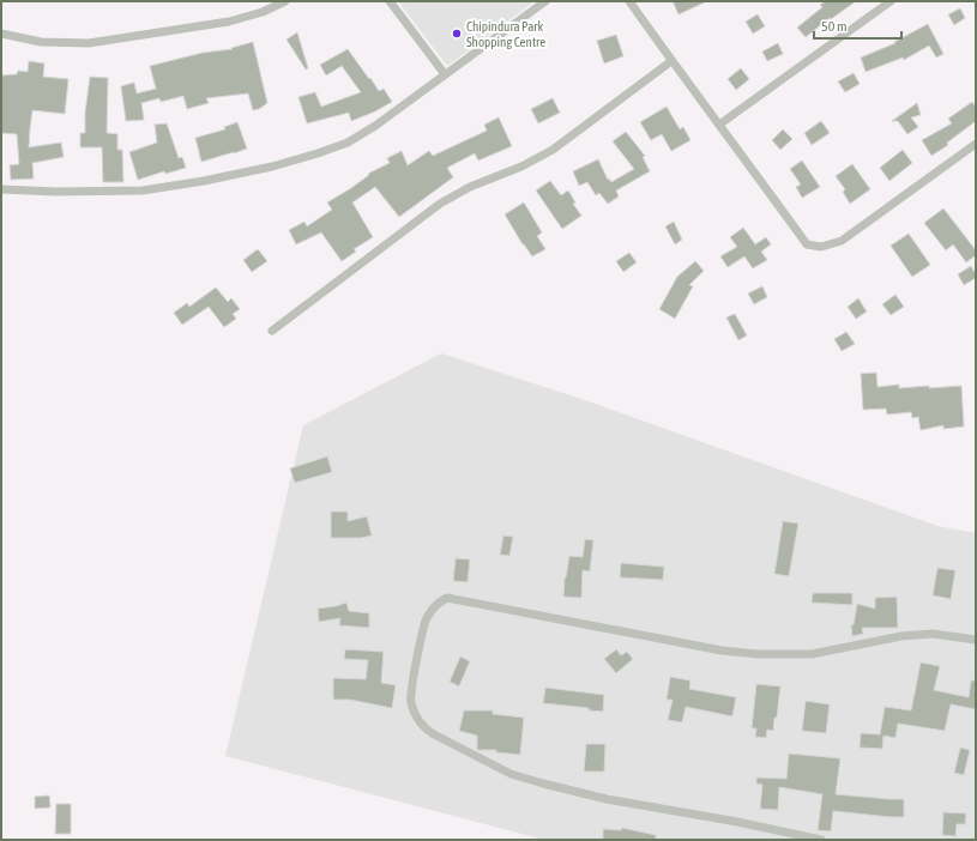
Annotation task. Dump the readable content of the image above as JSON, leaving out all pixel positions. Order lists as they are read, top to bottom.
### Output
{
  "places": ["Chipindura Park Shopping Centre"],
  "scale_bar": "50 m"
}
